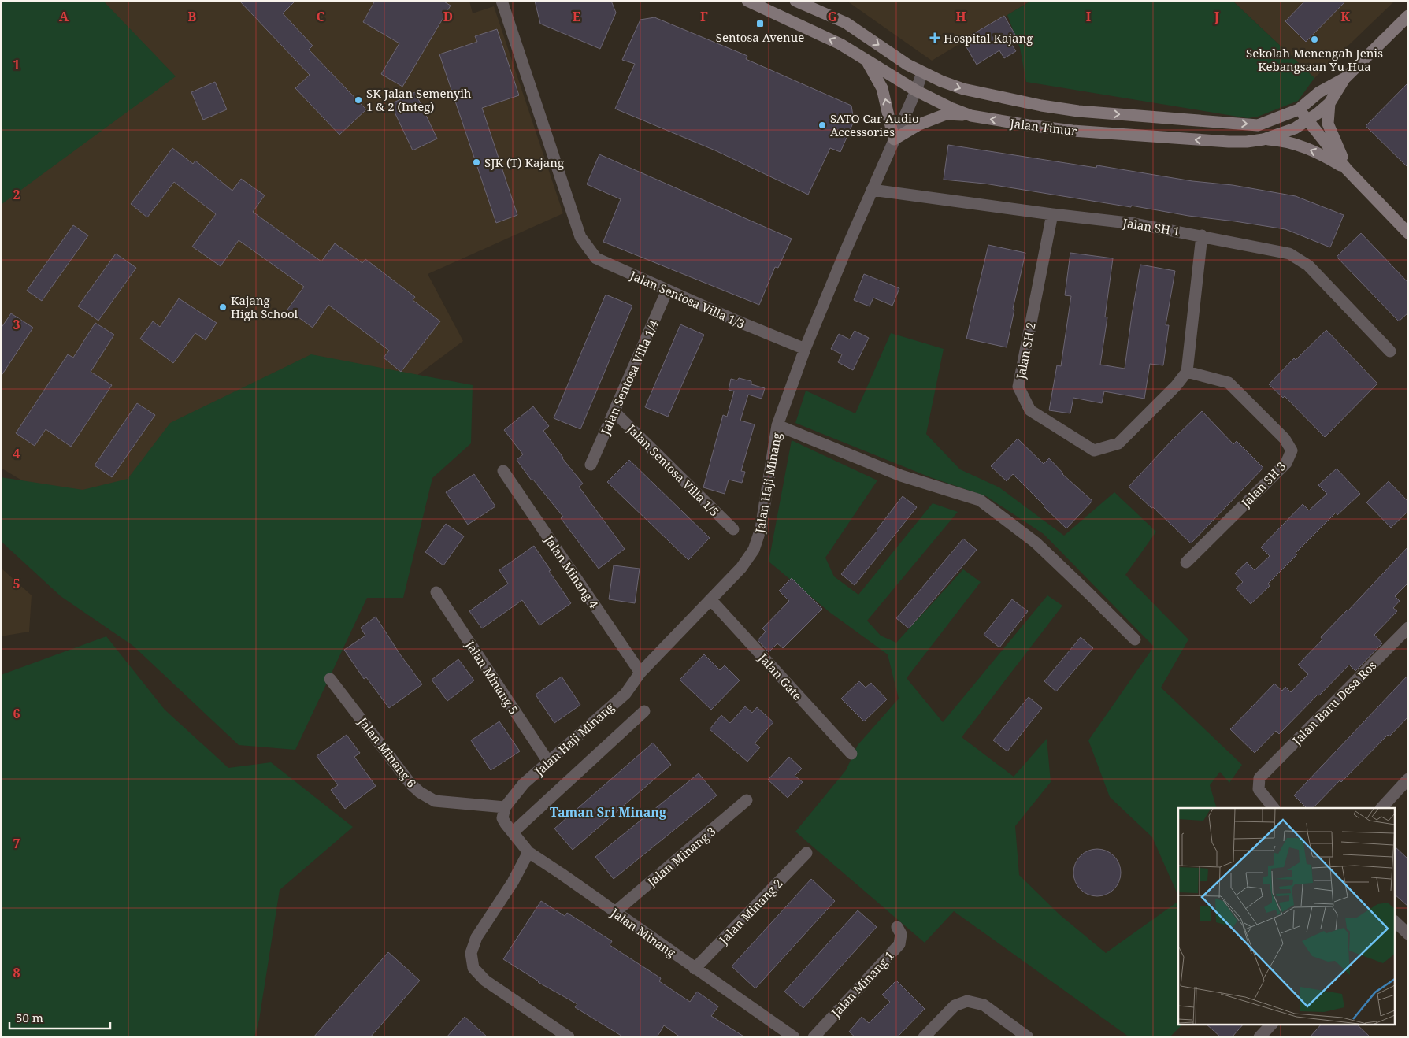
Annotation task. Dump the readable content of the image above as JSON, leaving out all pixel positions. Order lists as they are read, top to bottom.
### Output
{
  "streets": {
    "main road": ["Jalan Timur"],
    "street": [
      "Jalan SH 1",
      "Jalan Sentosa Villa 1/3",
      "Jalan SH 2",
      "Jalan Sentosa Villa 1/4",
      "Jalan Sentosa Villa 1/5",
      "Jalan Haji Minang",
      "Jalan SH 3",
      "Jalan Minang 4",
      "Jalan Gate",
      "Jalan Minang 5",
      "Jalan Baru Desa Ros",
      "Jalan Minang 6",
      "Jalan Minang 3",
      "Jalan Minang 2",
      "Jalan Minang",
      "Jalan Minang 1"
    ]
  },
  "crossings": [
    ["Jalan Timur", "Jalan Haji Minang"],
    ["Jalan SH 1", "Jalan SH 2"],
    ["Jalan SH 1", "Jalan Haji Minang"],
    ["Jalan Sentosa Villa 1/3", "Jalan Sentosa Villa 1/4"],
    ["Jalan Sentosa Villa 1/3", "Jalan Haji Minang"],
    ["Jalan SH 2", "Jalan SH 3"],
    ["Jalan Sentosa Villa 1/4", "Jalan Sentosa Villa 1/5"],
    ["Jalan Haji Minang", "Jalan Minang 4"],
    ["Jalan Haji Minang", "Jalan Gate"],
    ["Jalan Haji Minang", "Jalan Minang 5"],
    ["Jalan Haji Minang", "Jalan Minang 6"],
    ["Jalan Haji Minang", "Jalan Minang"],
    ["Jalan Minang 6", "Jalan Minang"],
    ["Jalan Minang 3", "Jalan Minang"],
    ["Jalan Minang 2", "Jalan Minang"]
  ],
  "districts": ["Taman Sri Minang"],
  "places": {
    "transit": ["Sentosa Avenue"],
    "health": ["Hospital Kajang"],
    "other": [
      "Sekolah Menengah Jenis Kebangsaan Yu Hua",
      "SK Jalan Semenyih 1 & 2 (Integ)",
      "SATO Car Audio Accessories",
      "SJK (T) Kajang",
      "Kajang High School"
    ]
  },
  "scale_bar": "50 m",
  "grid": {
    "columns": [
      "A",
      "B",
      "C",
      "D",
      "E",
      "F",
      "G",
      "H",
      "I",
      "J",
      "K"
    ],
    "rows": [
      "1",
      "2",
      "3",
      "4",
      "5",
      "6",
      "7",
      "8"
    ]
  }
}
